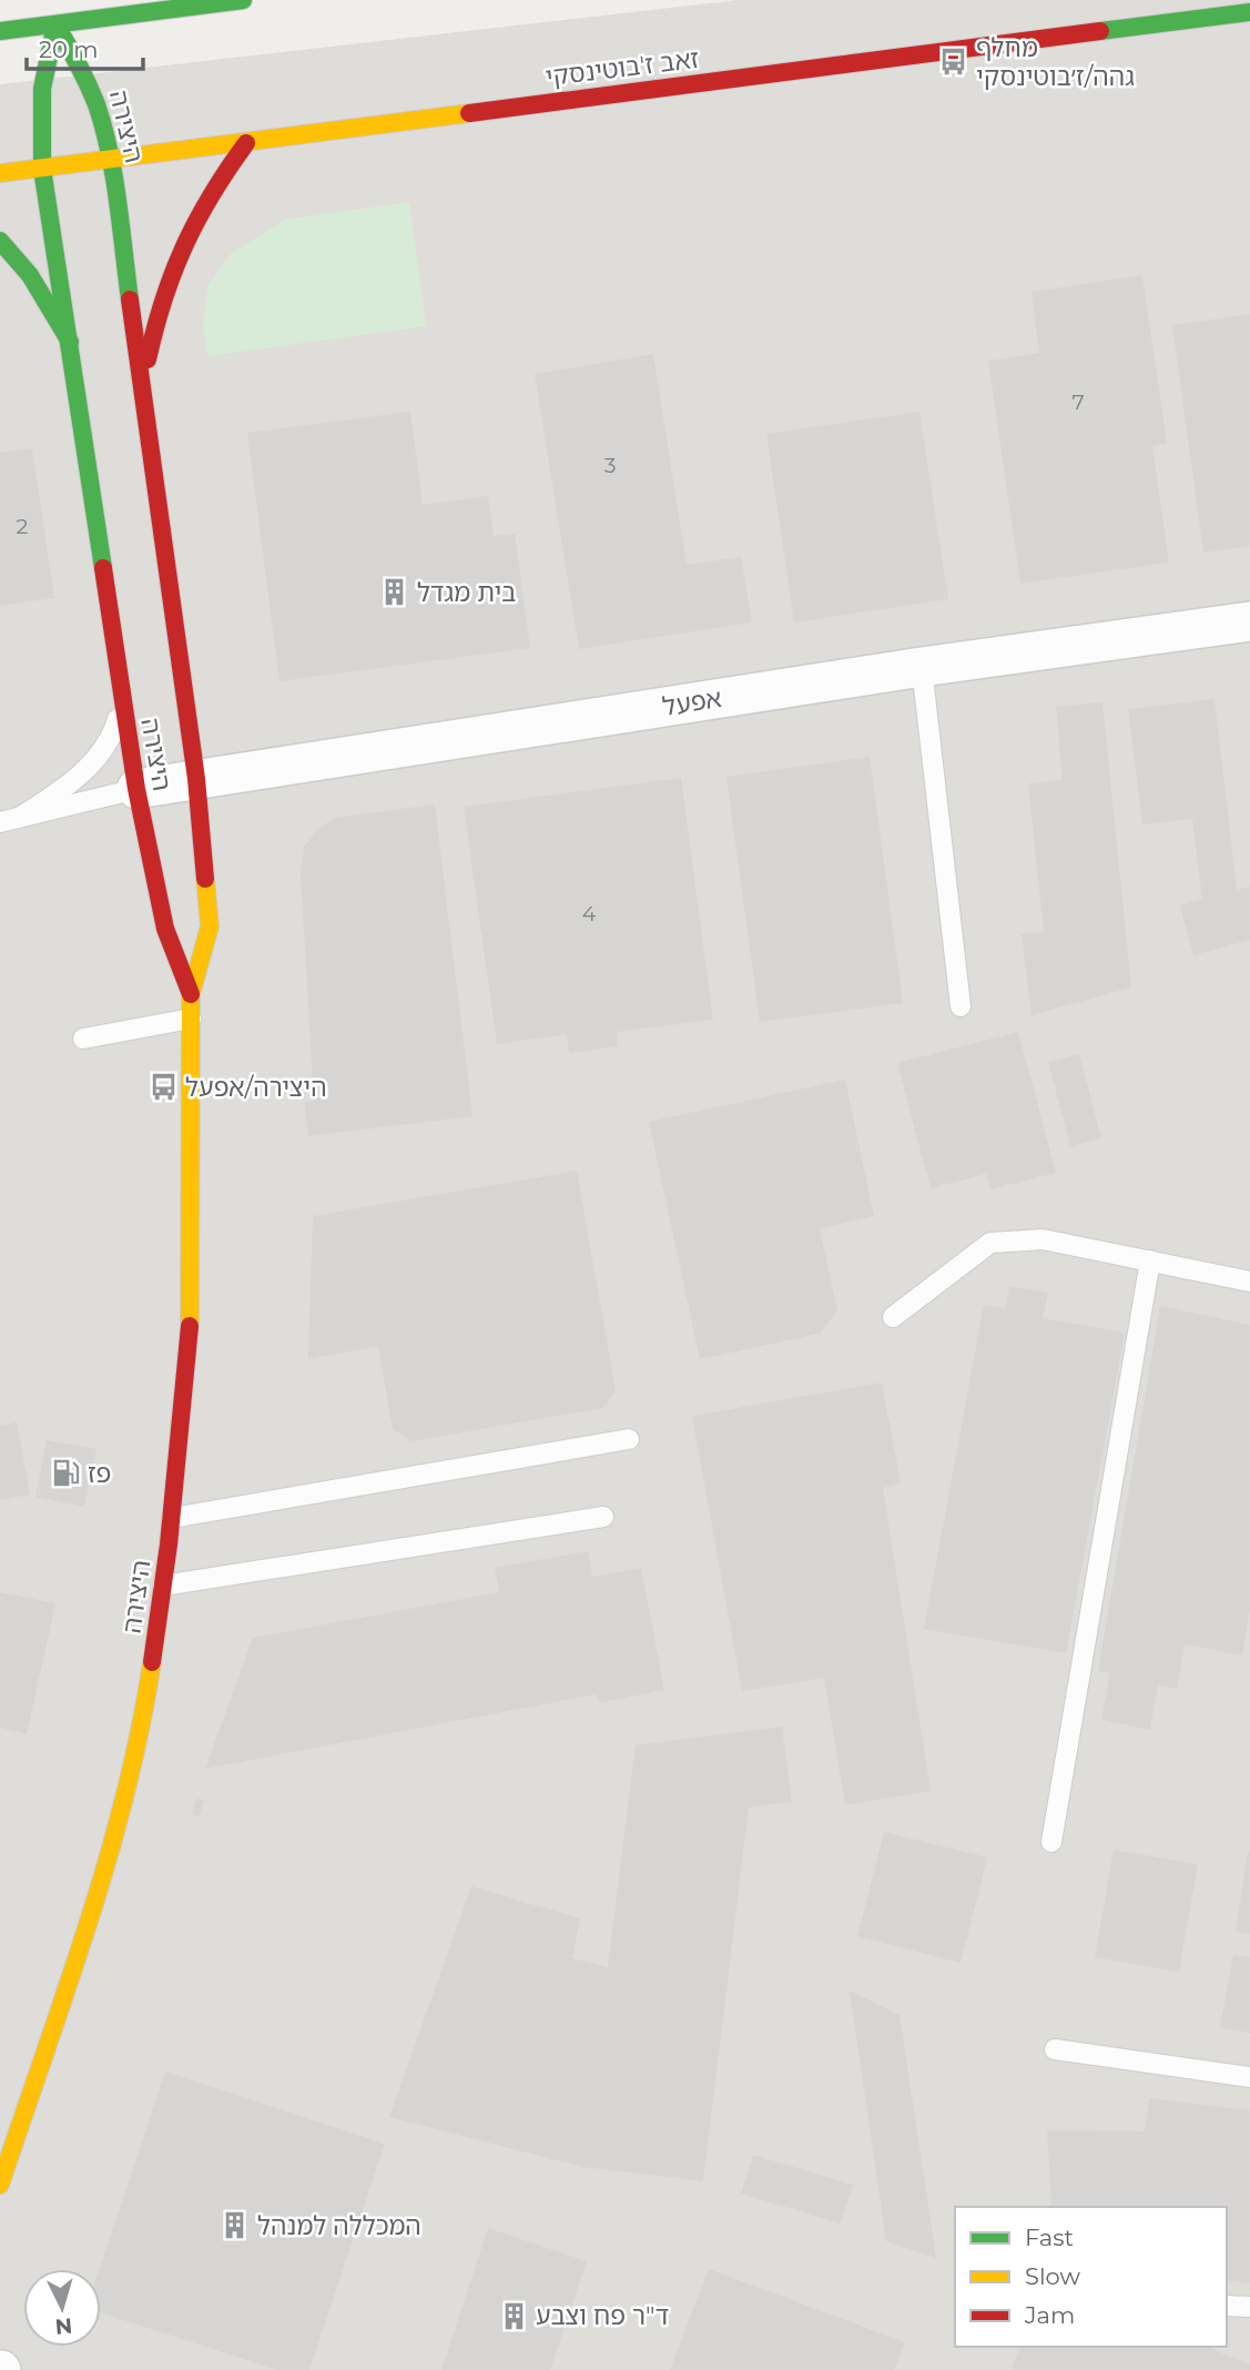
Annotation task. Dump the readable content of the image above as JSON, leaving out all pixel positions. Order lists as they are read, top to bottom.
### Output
{
  "streets": {
    "street": ["זאב ז'בוטינסקי", "היצירה", "אפעל"]
  },
  "crossings": [
    ["זאב ז'בוטינסקי", "היצירה"],
    ["היצירה", "אפעל"]
  ],
  "places": {
    "bus stop": ["מחלף גהה/ז׳בוטינסקי", "היצירה/אפעל"],
    "building": ["בית מגדל", "המכללה למנהל", "ד\"ר פח וצבע"],
    "fuel station": ["פז"]
  },
  "house_numbers": [
    "7",
    "3",
    "2",
    "4"
  ],
  "legend": ["Fast", "Slow", "Jam"],
  "scale_bar": "20 m",
  "north": "bottom"
}
